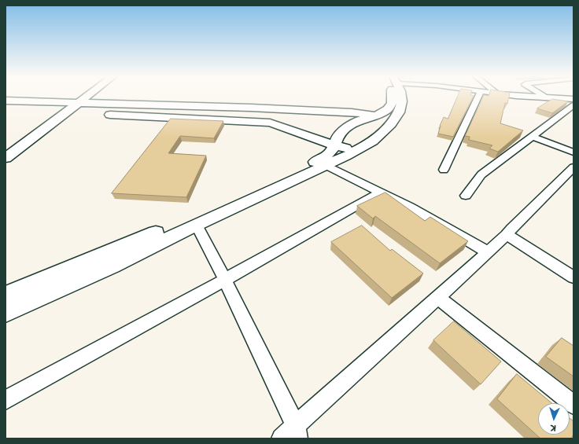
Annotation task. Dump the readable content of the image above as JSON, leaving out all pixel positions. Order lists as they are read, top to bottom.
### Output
{
  "north": "bottom"
}
